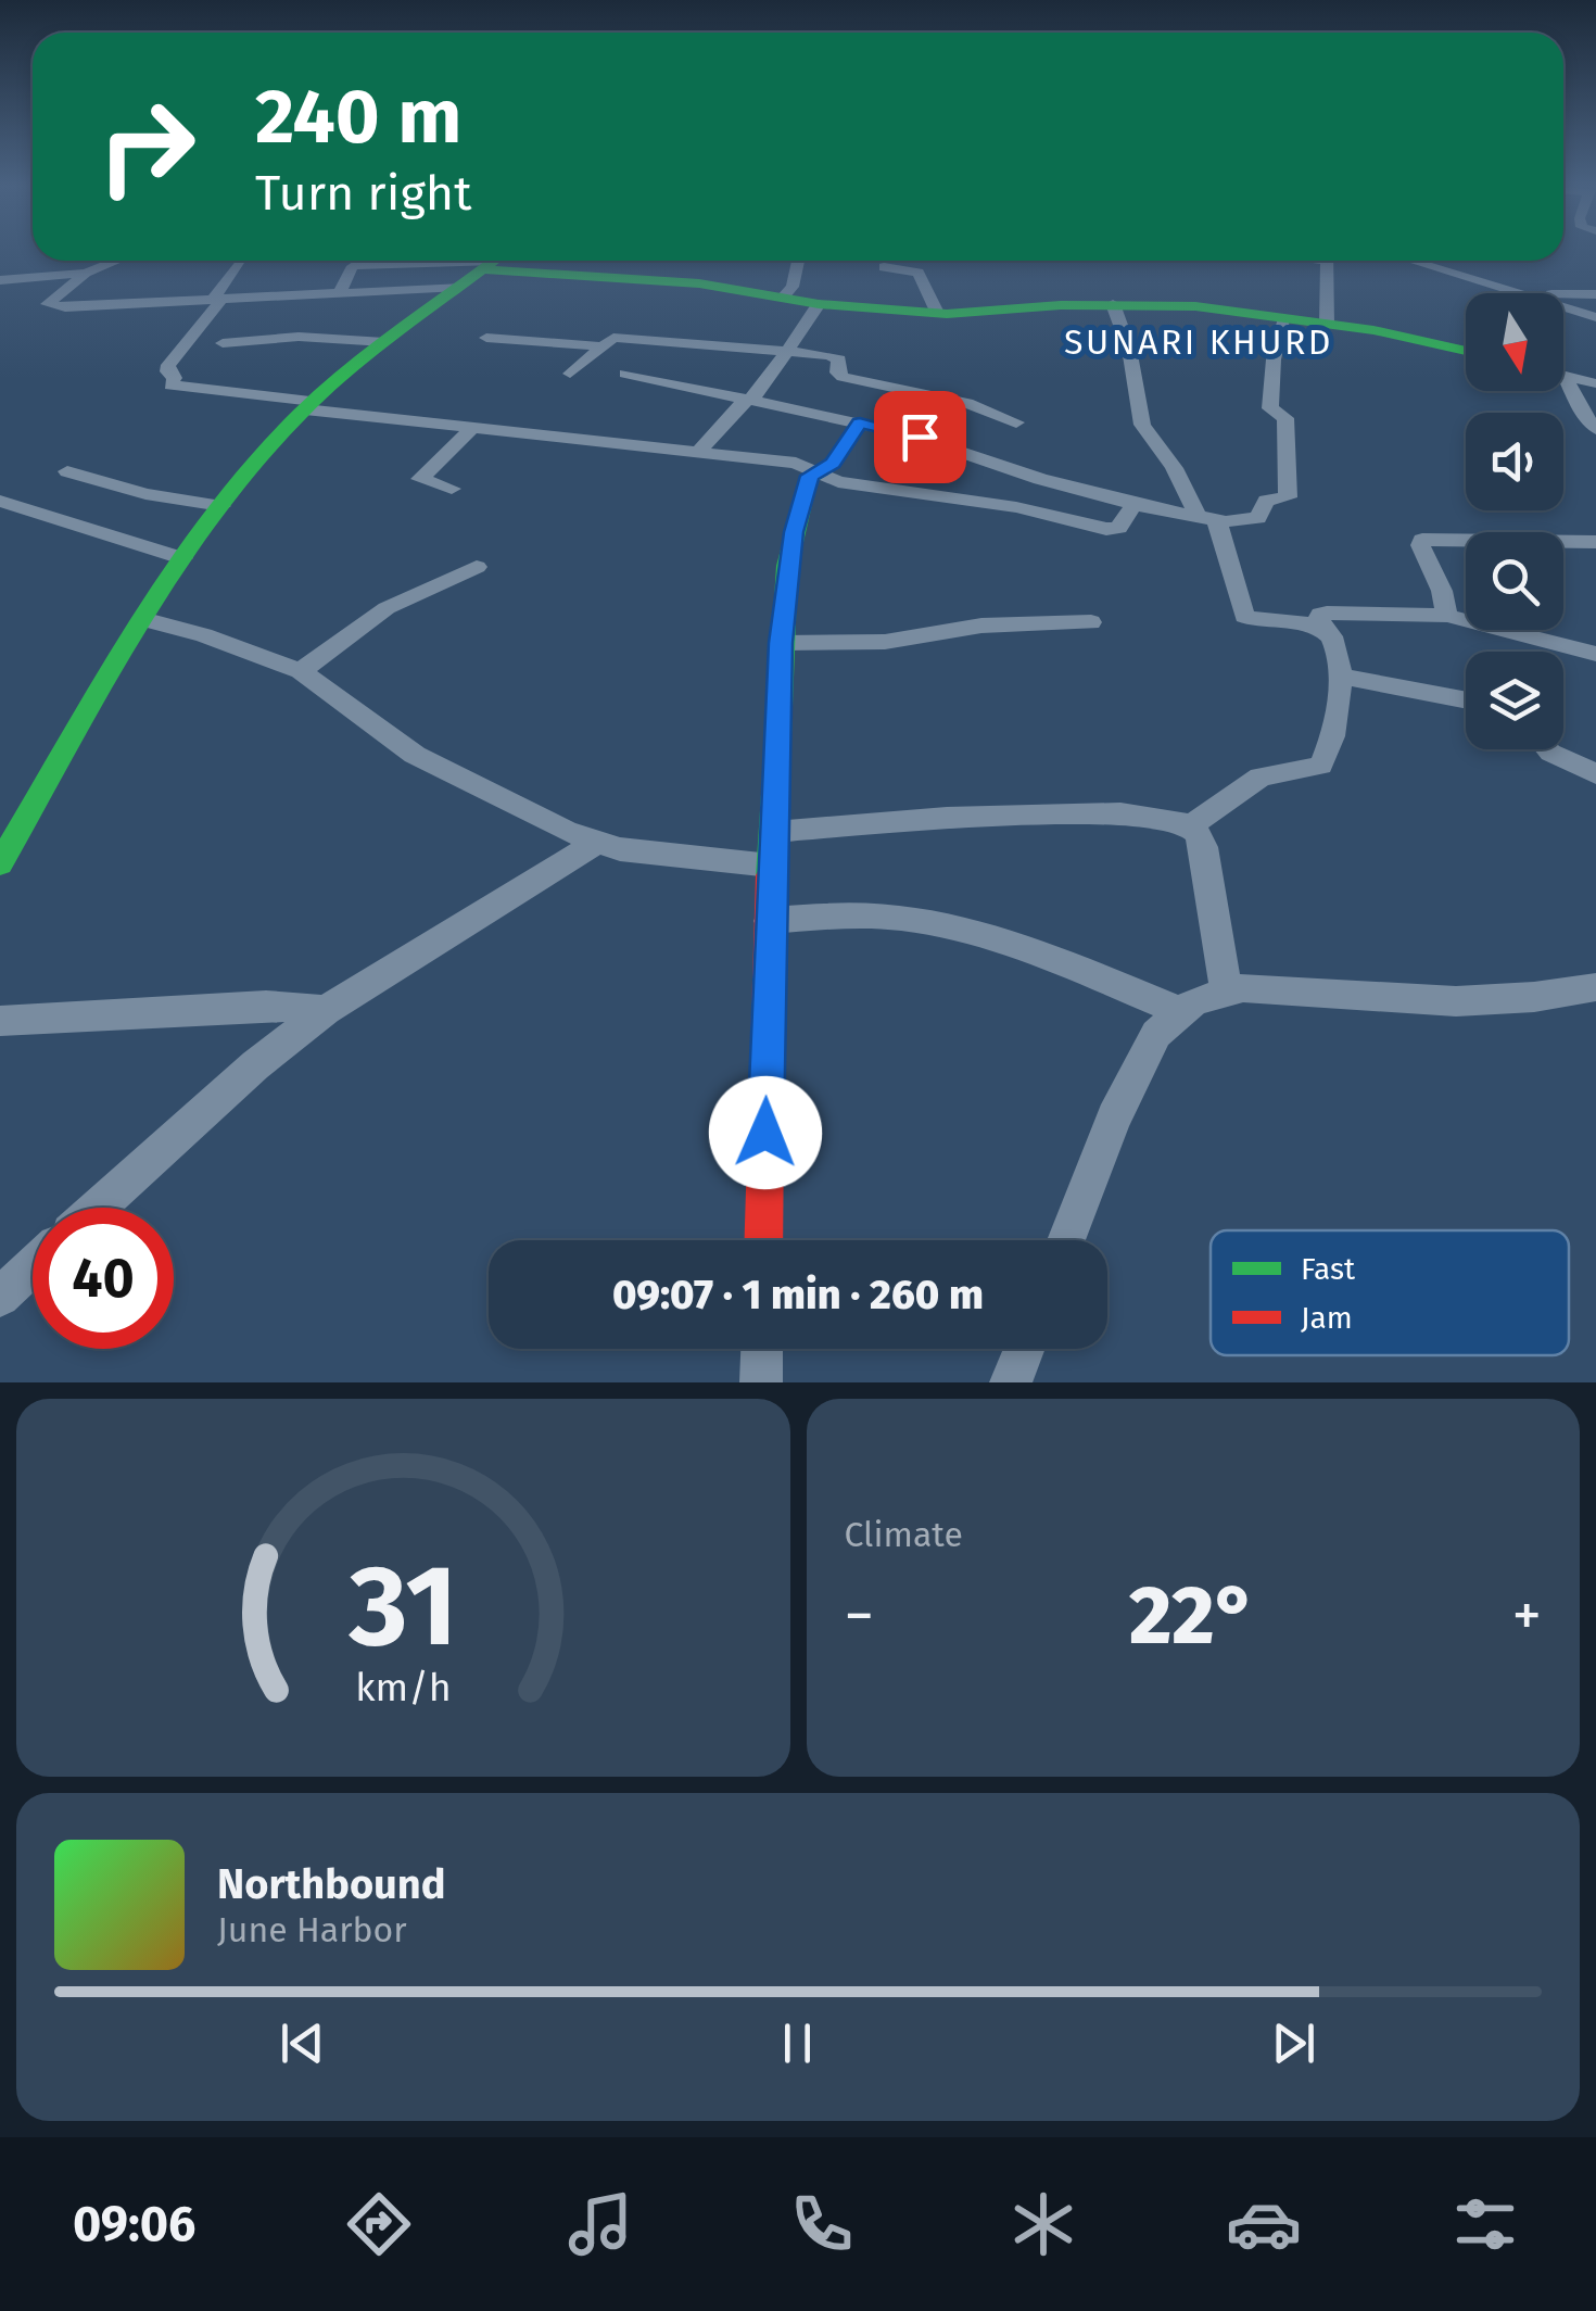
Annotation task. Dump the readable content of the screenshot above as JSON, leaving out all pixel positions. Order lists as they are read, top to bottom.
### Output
{
  "districts": ["SUNARI KHURD"],
  "legend": ["Fast", "Jam"],
  "north": "bottom",
  "page": {
    "turn": ["240 m", "Turn right"],
    "limit": "40",
    "trip": "09:07 · 1 min · 260 m",
    "tile": "Climate",
    "heat": ["−", "22°", "+"],
    "song": ["Northbound", "June Harbor"],
    "tabs": "09:06",
    "gauge": ["31", "km/h"]
  }
}
